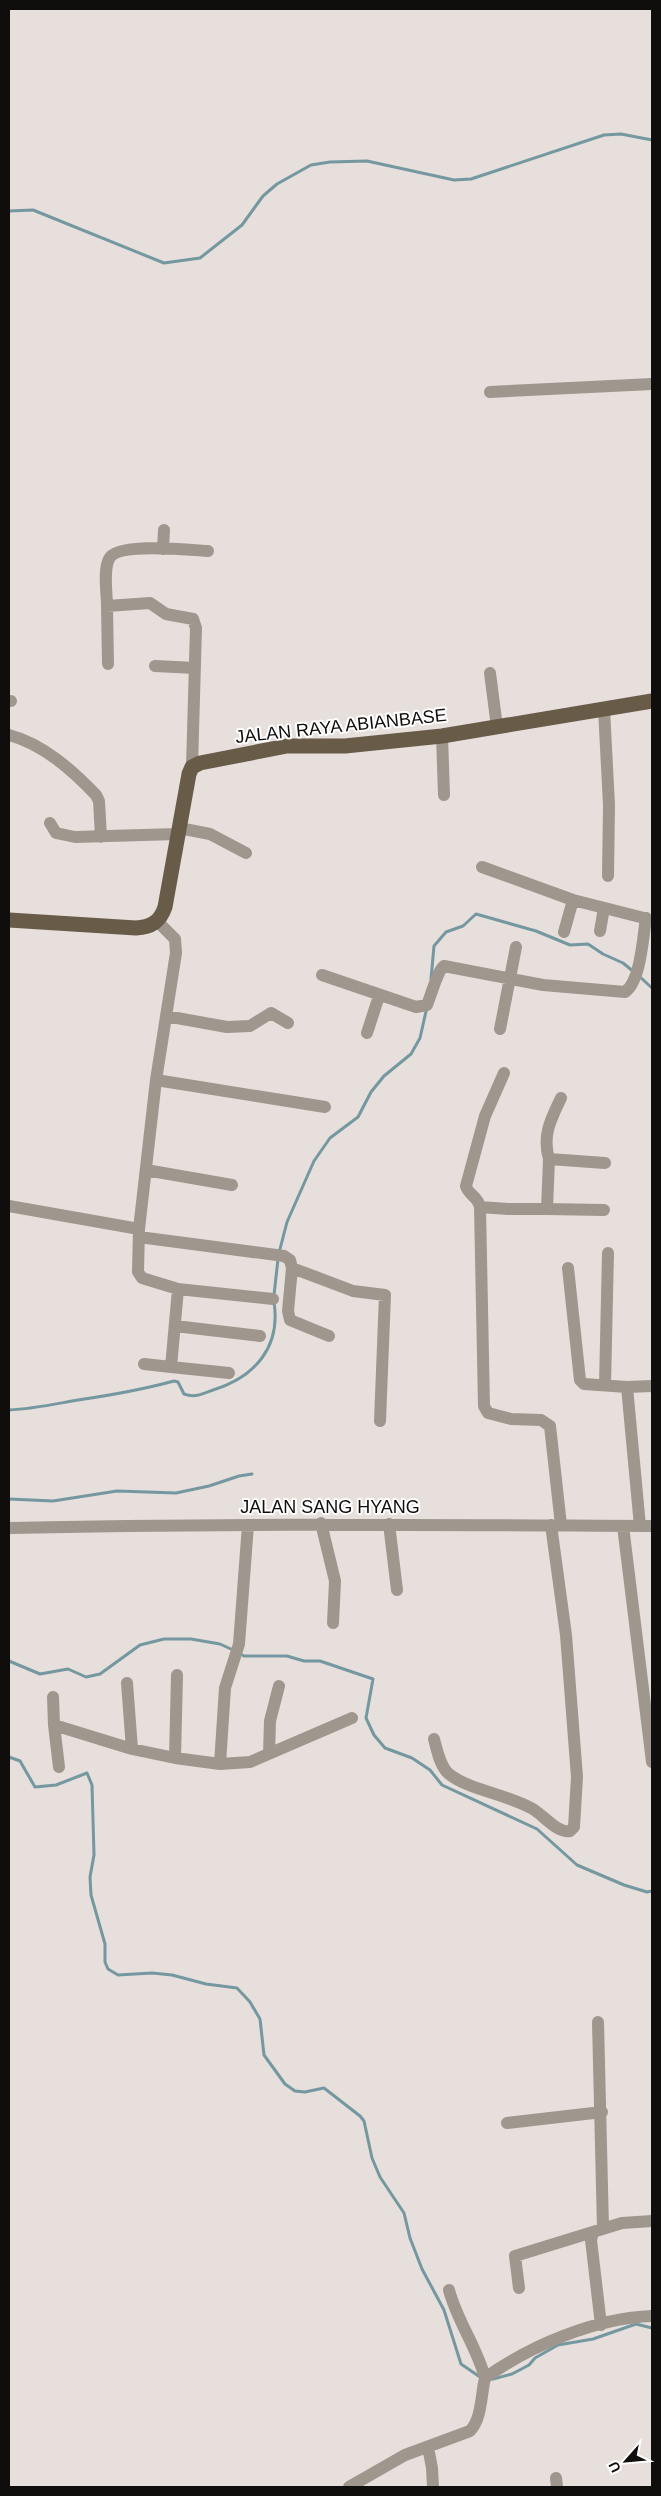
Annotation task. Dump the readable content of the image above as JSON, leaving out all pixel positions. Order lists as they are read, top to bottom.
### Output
{
  "streets": {
    "main road": ["JALAN RAYA ABIANBASE"],
    "street": ["JALAN SANG HYANG"]
  },
  "north": "bottom left"
}
